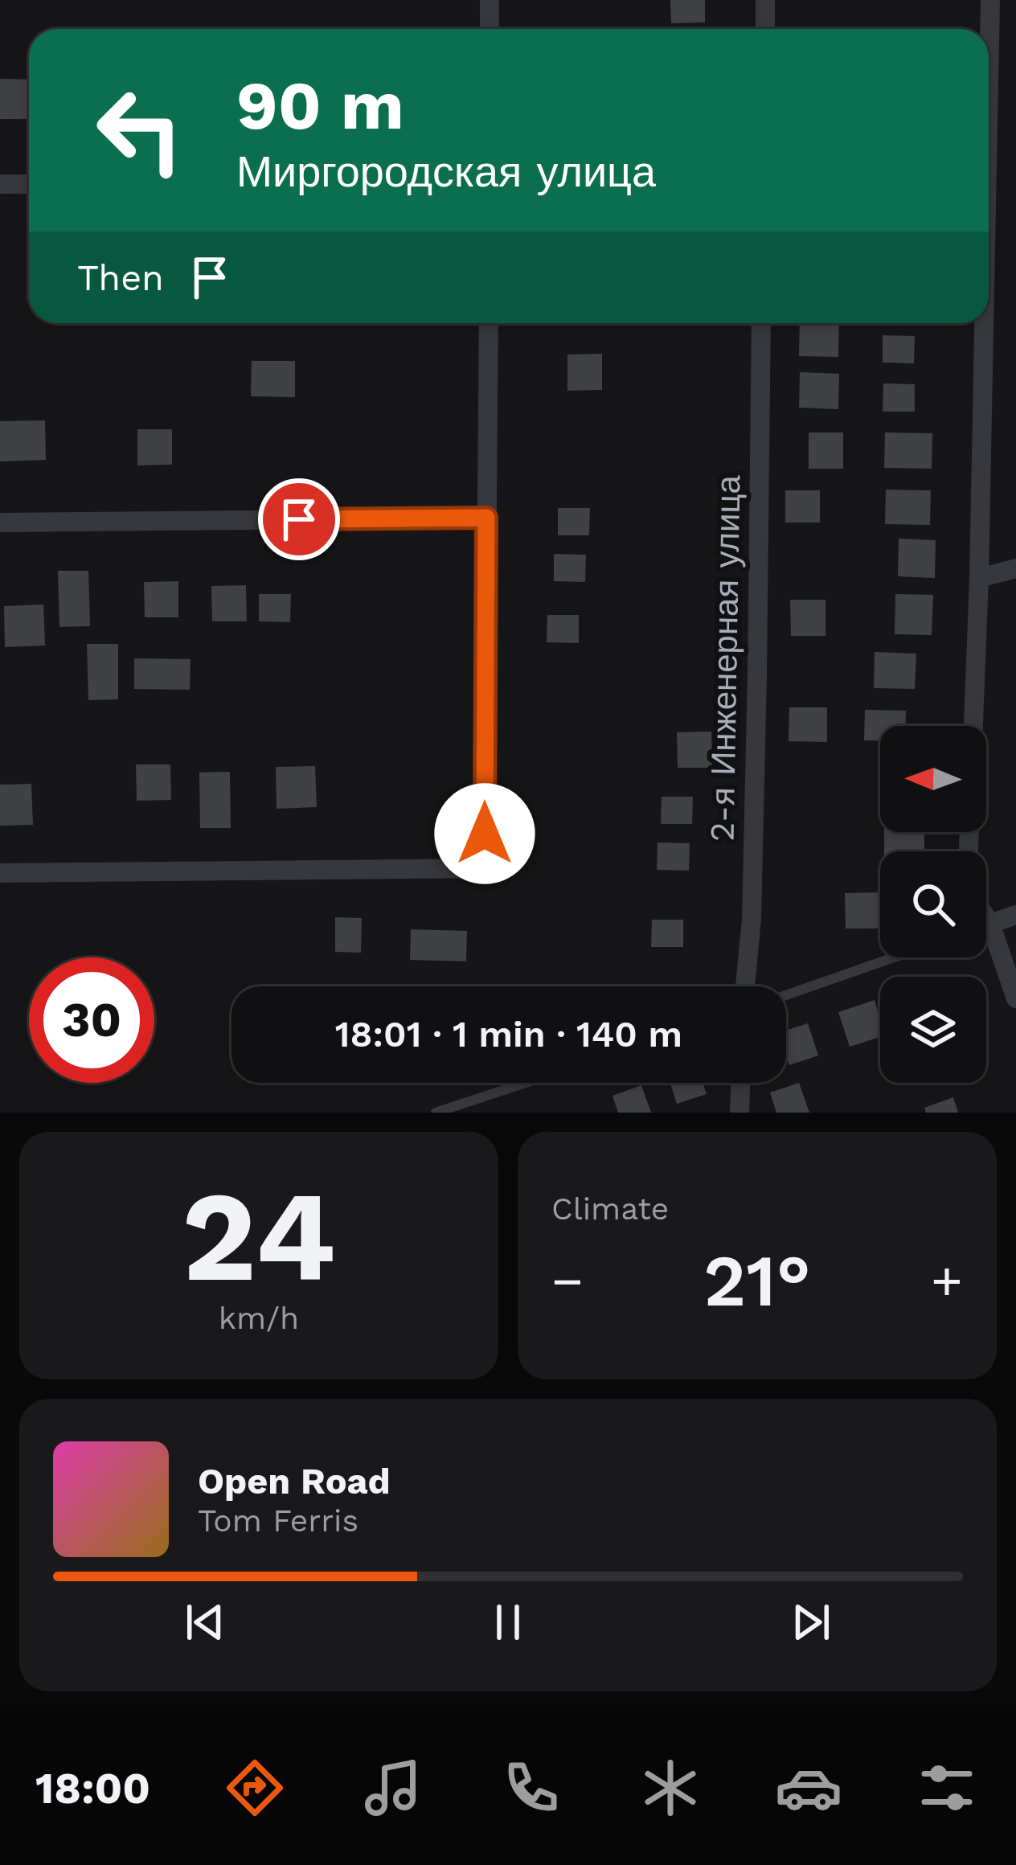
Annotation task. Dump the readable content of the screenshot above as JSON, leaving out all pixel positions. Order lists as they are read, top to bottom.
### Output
{
  "streets": {
    "street": ["2-я Инженерная улица"]
  },
  "north": "left",
  "page": {
    "turn": ["90 m", "Миргородская улица"],
    "then": "Then",
    "limit": "30",
    "trip": "18:01 · 1 min · 140 m",
    "tile": [
      ["24", "km/h"],
      "Climate"
    ],
    "heat": ["−", "21°", "+"],
    "song": ["Open Road", "Tom Ferris"],
    "tabs": "18:00"
  }
}
